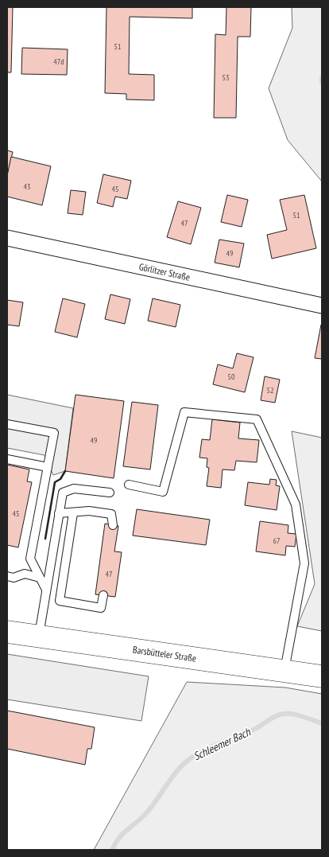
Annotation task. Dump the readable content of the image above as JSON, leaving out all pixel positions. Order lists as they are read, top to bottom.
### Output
{
  "streets": {
    "main road": ["Barsbütteler Straße"],
    "street": ["Görlitzer Straße"]
  },
  "water": ["Schleemer Bach"],
  "house_numbers": [
    "51",
    "47d",
    "53",
    "43",
    "45",
    "51",
    "47",
    "49",
    "50",
    "52",
    "49",
    "45",
    "67",
    "47"
  ]
}
